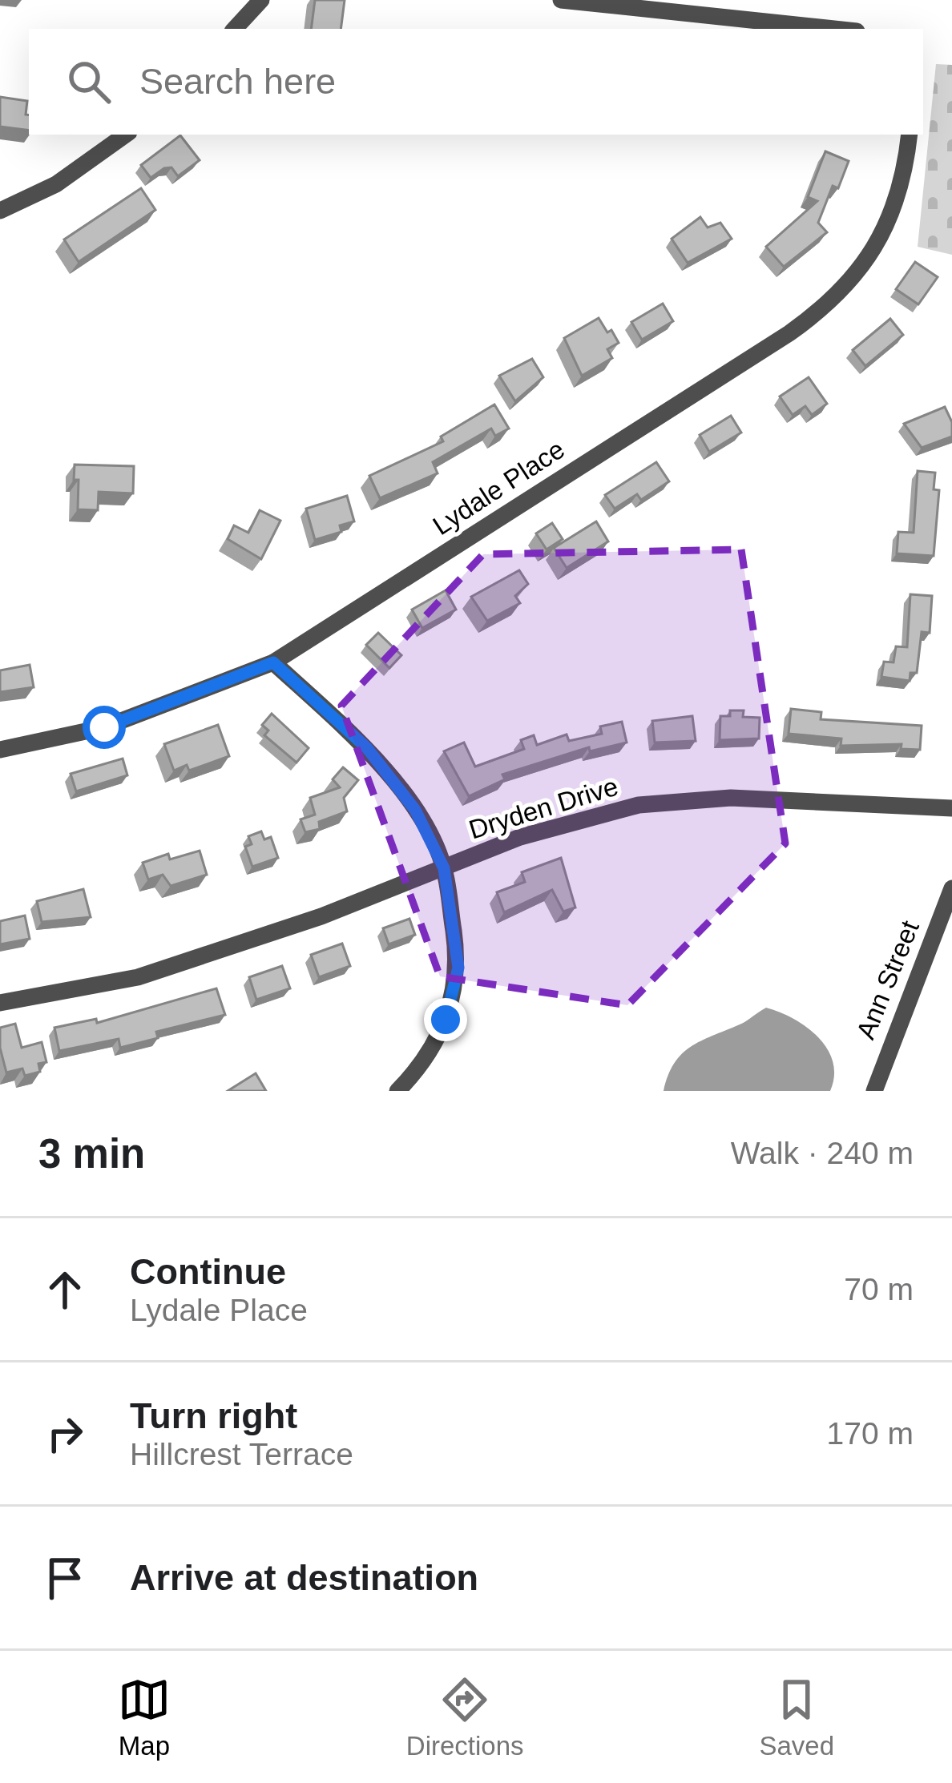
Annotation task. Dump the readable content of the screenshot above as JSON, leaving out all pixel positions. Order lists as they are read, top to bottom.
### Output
{
  "streets": {
    "street": ["Lydale Place", "Dryden Drive", "Ann Street"]
  },
  "page": {
    "search": "Search here",
    "heading": ["3 min", "Walk · 240 m"],
    "list": [
      ["Continue", "Lydale Place", "70 m"],
      ["Turn right", "Hillcrest Terrace", "170 m"],
      "Arrive at destination"
    ],
    "nav": ["Map", "Directions", "Saved"]
  }
}
